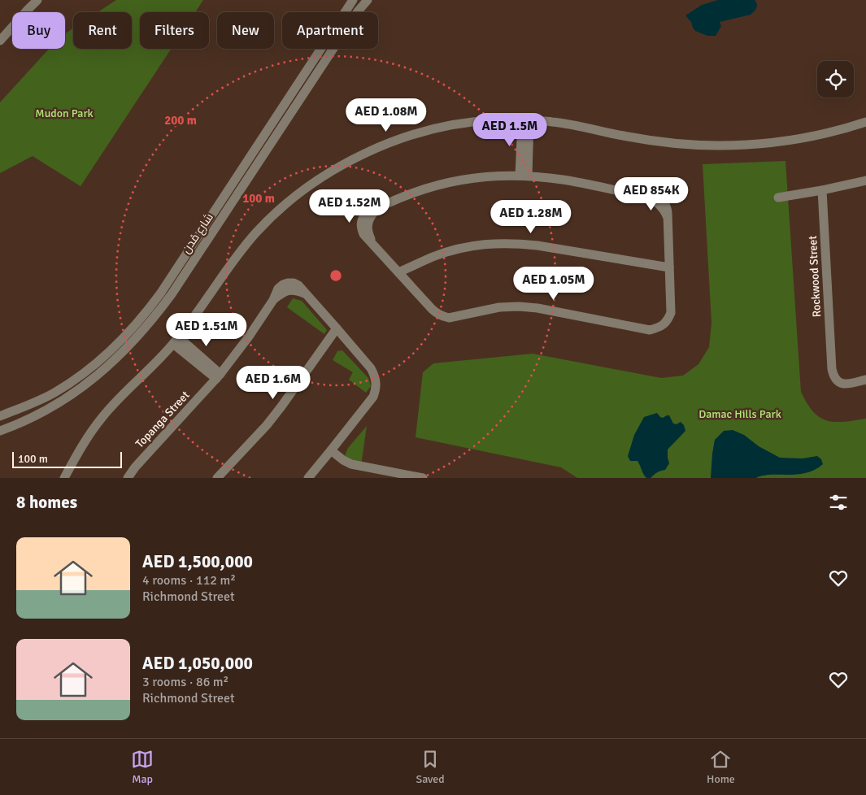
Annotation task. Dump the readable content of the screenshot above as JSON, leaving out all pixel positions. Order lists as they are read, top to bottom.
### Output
{
  "streets": {
    "street": ["شارع مُدن", "Rockwood Street", "Topanga Street"]
  },
  "parks": ["Mudon Park", "Damac Hills Park"],
  "scale_bar": "100 m",
  "page": {
    "chip": [
      "Buy",
      "Rent",
      "Filters",
      "New",
      "Apartment"
    ],
    "price": [
      "AED 1.08M",
      "AED 1.5M",
      "AED 854K",
      "AED 1.52M",
      "AED 1.28M",
      "AED 1.05M",
      "AED 1.51M",
      "AED 1.6M"
    ],
    "scale": "100 m",
    "heading": "8 homes",
    "list": [
      {
        "name": "AED 1,500,000",
        "note": "4 rooms · 112 m² · Richmond Street"
      },
      {
        "name": "AED 1,050,000",
        "note": "3 rooms · 86 m² · Richmond Street"
      }
    ],
    "tabs": ["Map", "Saved", "Home"]
  },
  "rings": ["200 m", "100 m"]
}
